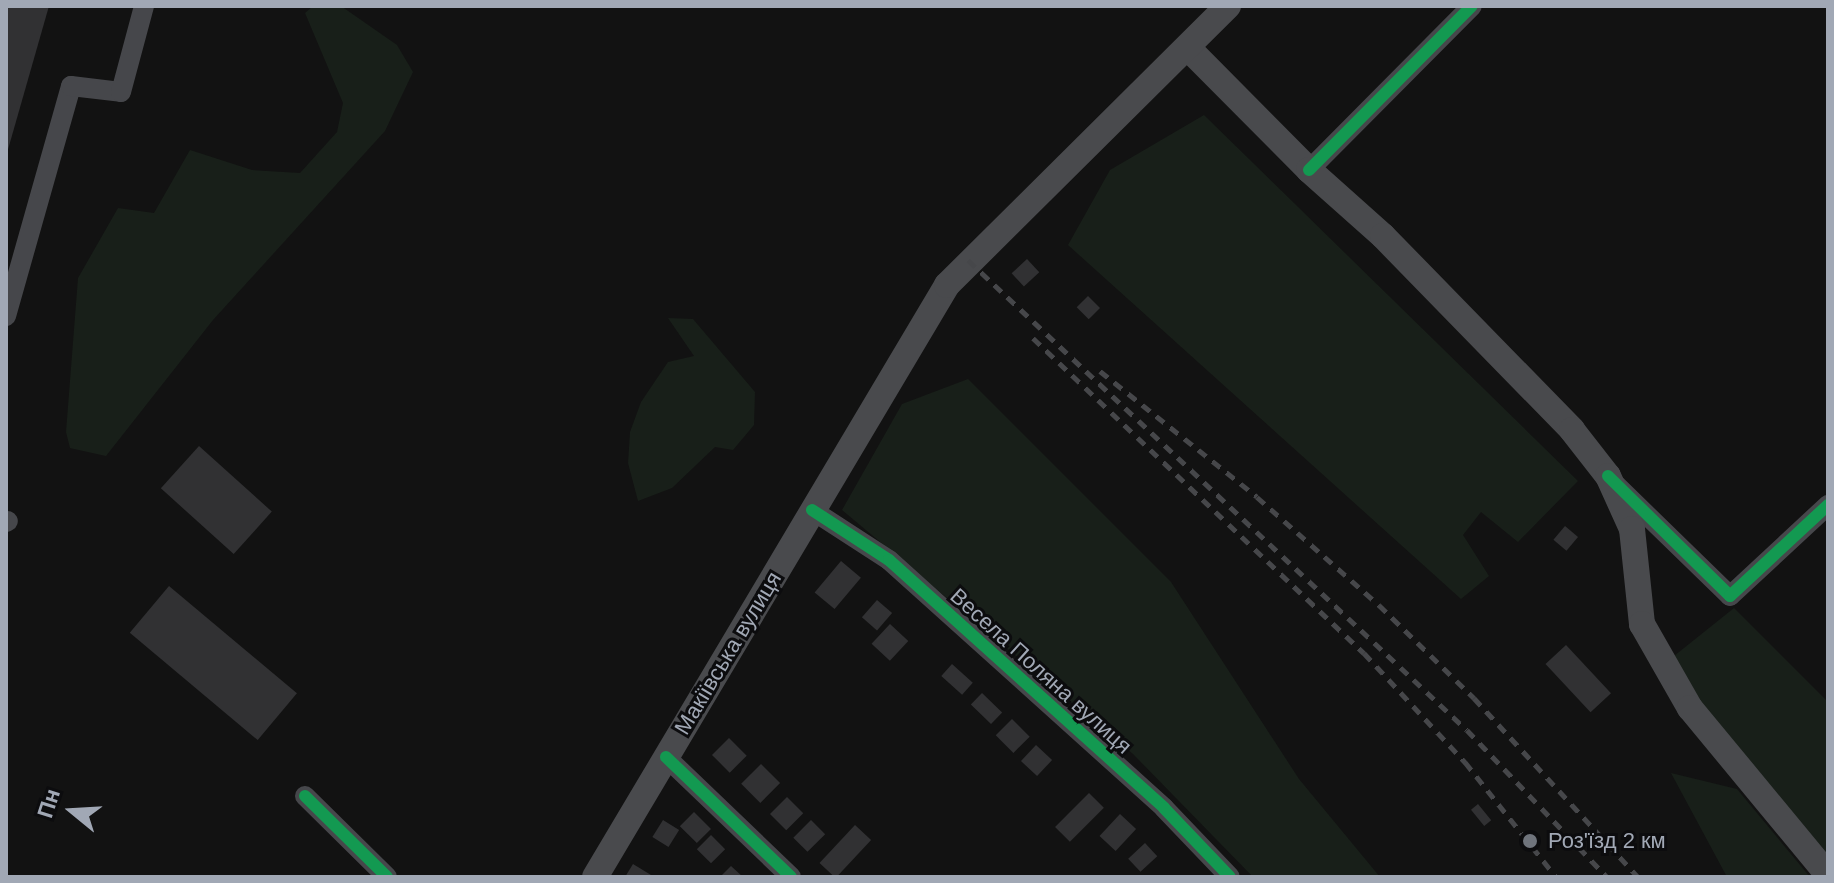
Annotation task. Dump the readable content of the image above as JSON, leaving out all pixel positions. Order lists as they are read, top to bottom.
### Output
{
  "streets": {
    "main road": ["Макіївська вулиця"],
    "street": ["Весела Поляна вулиця"]
  },
  "crossings": [
    ["Макіївська вулиця", "Весела Поляна вулиця"]
  ],
  "places": ["Роз'їзд 2 км"],
  "north": "left"
}
